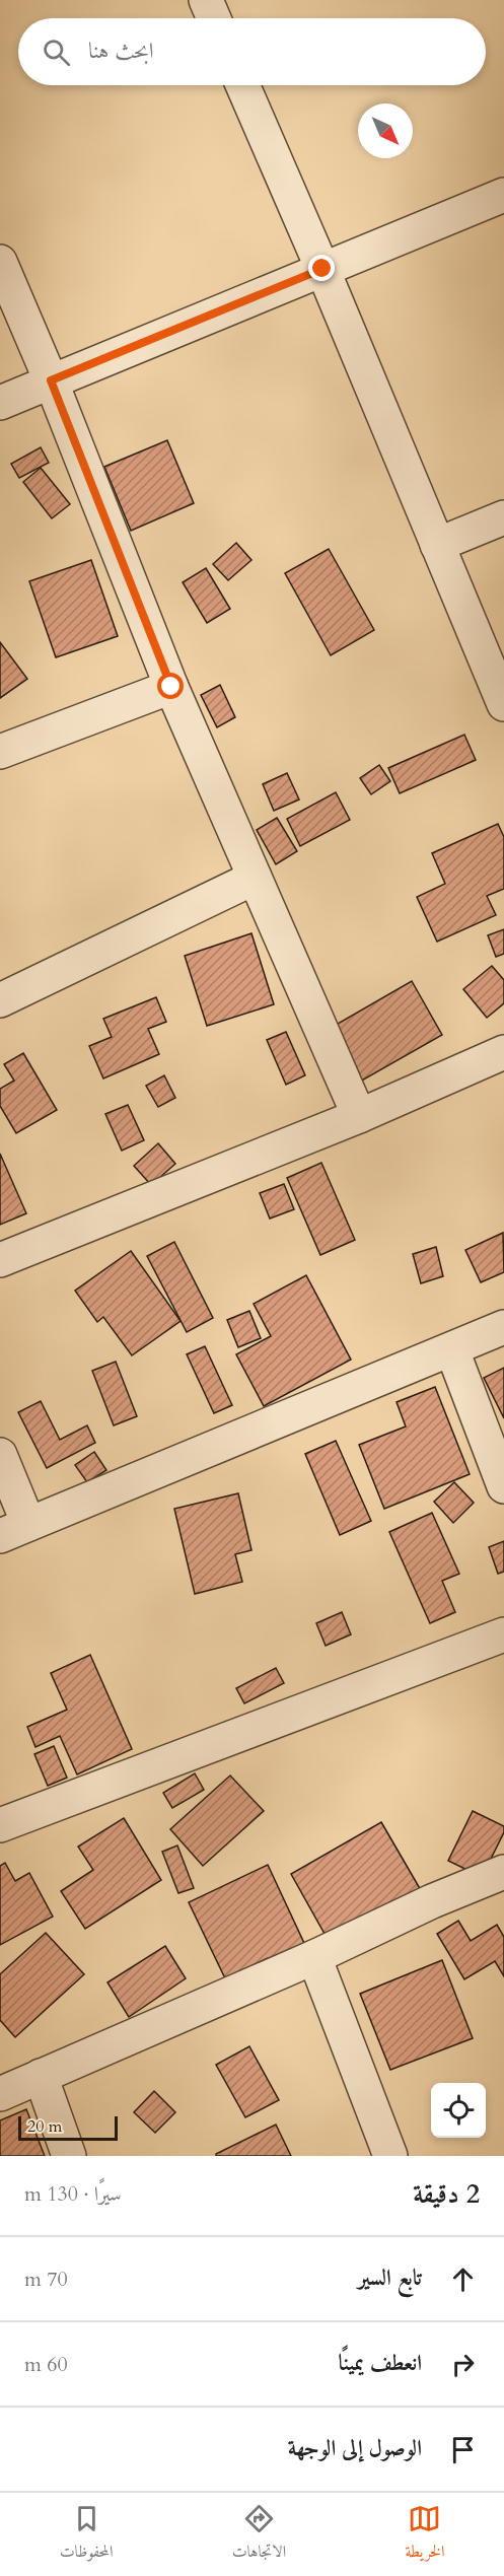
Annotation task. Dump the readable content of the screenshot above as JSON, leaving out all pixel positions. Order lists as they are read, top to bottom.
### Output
{
  "scale_bar": "20 m",
  "north": "bottom right",
  "page": {
    "search": "ابحث هنا",
    "scale": "20 m",
    "heading": ["2 دقيقة", "سيرًا · 130 m"],
    "list": [
      ["تابع السير", "70 m"],
      ["انعطف يمينًا", "60 m"],
      "الوصول إلى الوجهة"
    ],
    "nav": ["الخريطة", "الاتجاهات", "المحفوظات"]
  }
}
